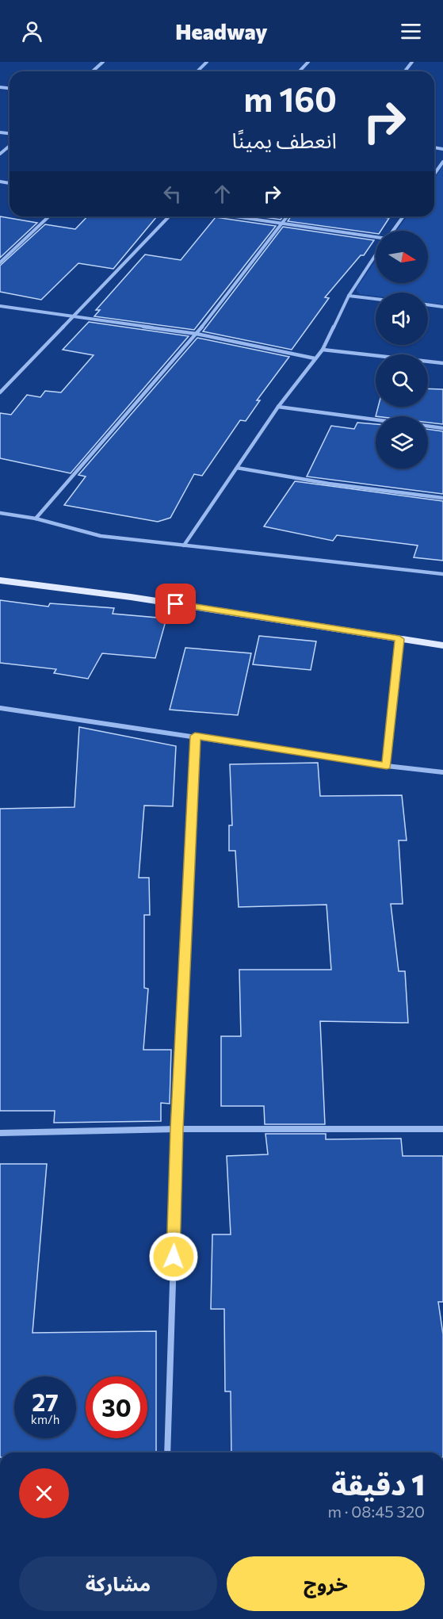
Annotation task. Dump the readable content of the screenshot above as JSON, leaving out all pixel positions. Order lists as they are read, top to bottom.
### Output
{
  "north": "right",
  "page": {
    "header": "Headway",
    "turn": ["160 m", "انعطف يمينًا"],
    "speed": "27 km/h",
    "limit": "30",
    "heading": ["1 دقيقة", "320 m · 08:45"],
    "buttons": ["خروج", "مشاركة"]
  }
}
